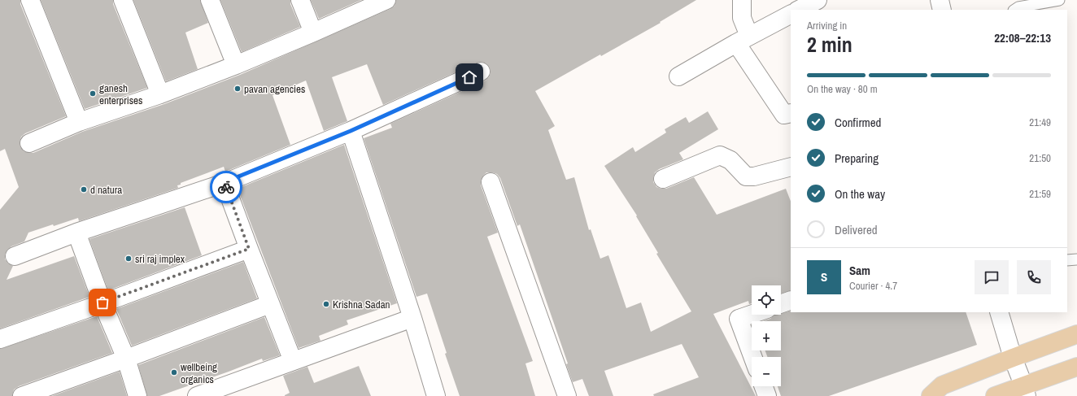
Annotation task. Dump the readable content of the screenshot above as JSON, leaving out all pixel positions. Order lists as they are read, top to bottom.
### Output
{
  "places": [
    "pavan agencies",
    "ganesh enterprises",
    "d natura",
    "sri raj implex",
    "Krishna Sadan",
    "wellbeing organics"
  ],
  "page": {
    "heading": ["2 min", "Arriving in", "22:08–22:13"],
    "panel": ["Sam", "Courier · 4.7"],
    "bar": "On the way · 80 m",
    "list": [
      ["Confirmed", "21:49"],
      ["Preparing", "21:50"],
      ["On the way", "21:59"],
      "Delivered"
    ],
    "round": "S",
    "map_buttons": ["+", "−"]
  }
}
